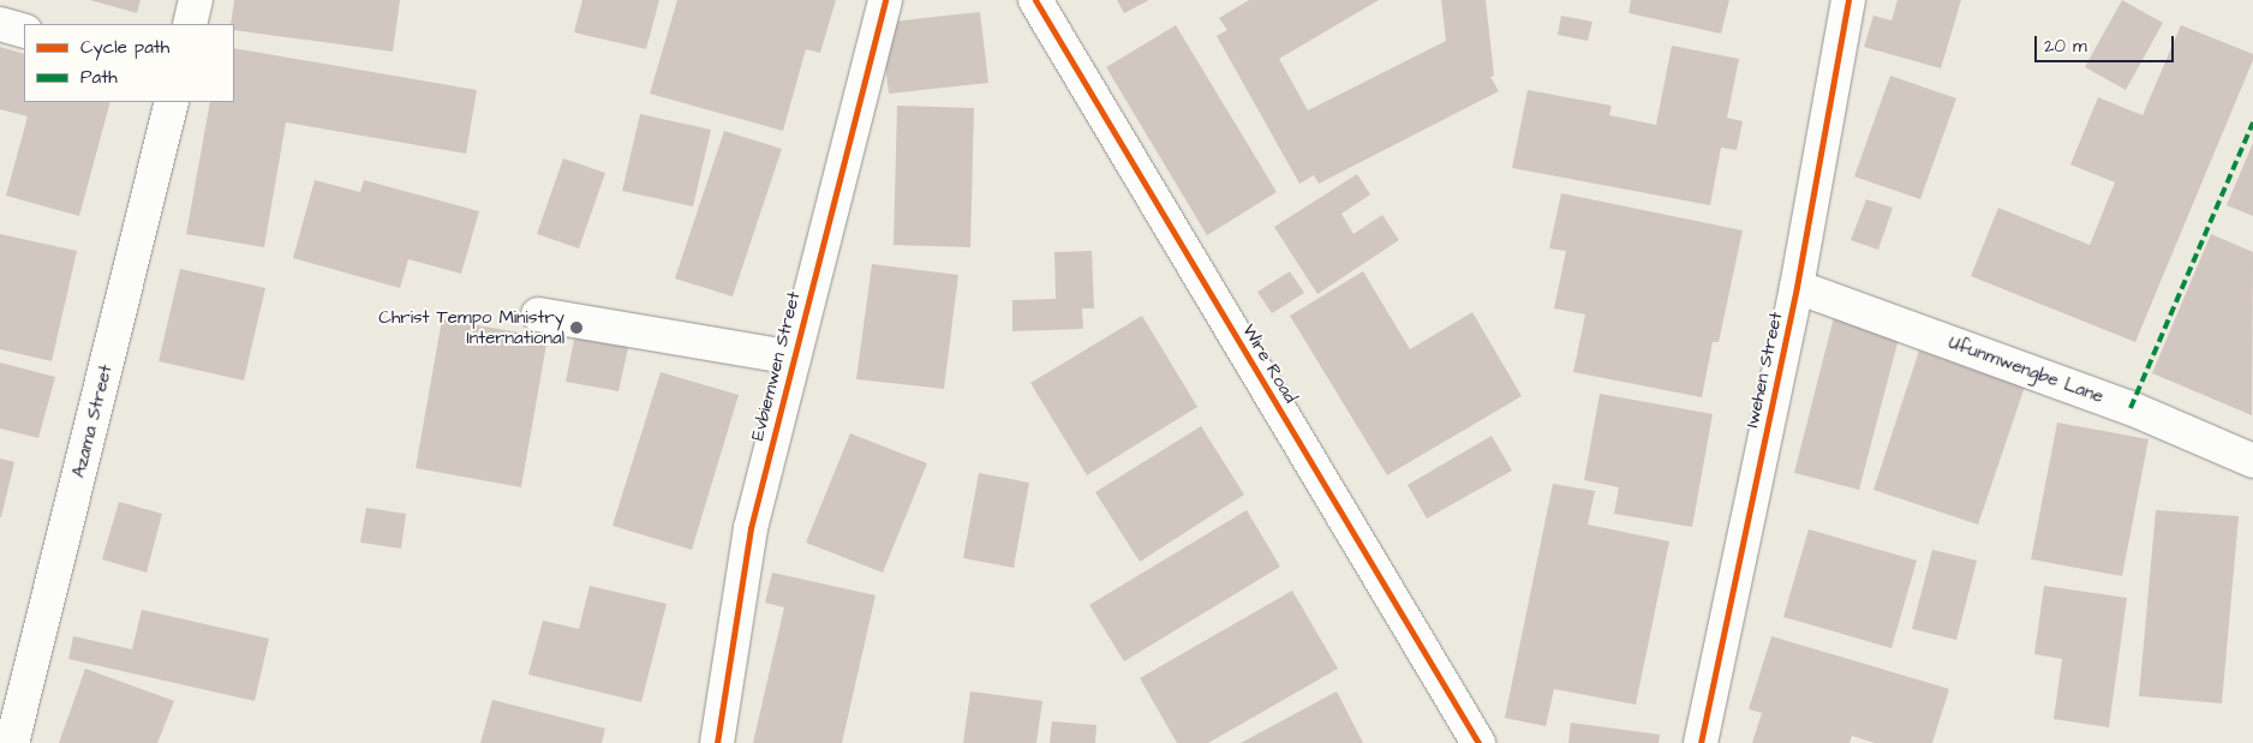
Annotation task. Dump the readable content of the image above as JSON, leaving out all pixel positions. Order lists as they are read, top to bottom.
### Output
{
  "streets": {
    "street": [
      "Wire Road",
      "Evbiemwen Street",
      "Iwehen Street",
      "Ufunmwengbe Lane",
      "Azama Street"
    ]
  },
  "crossings": [
    ["Iwehen Street", "Ufunmwengbe Lane"]
  ],
  "places": ["Christ Tempo Ministry International"],
  "legend": ["Cycle path", "Path"],
  "scale_bar": "20 m"
}
